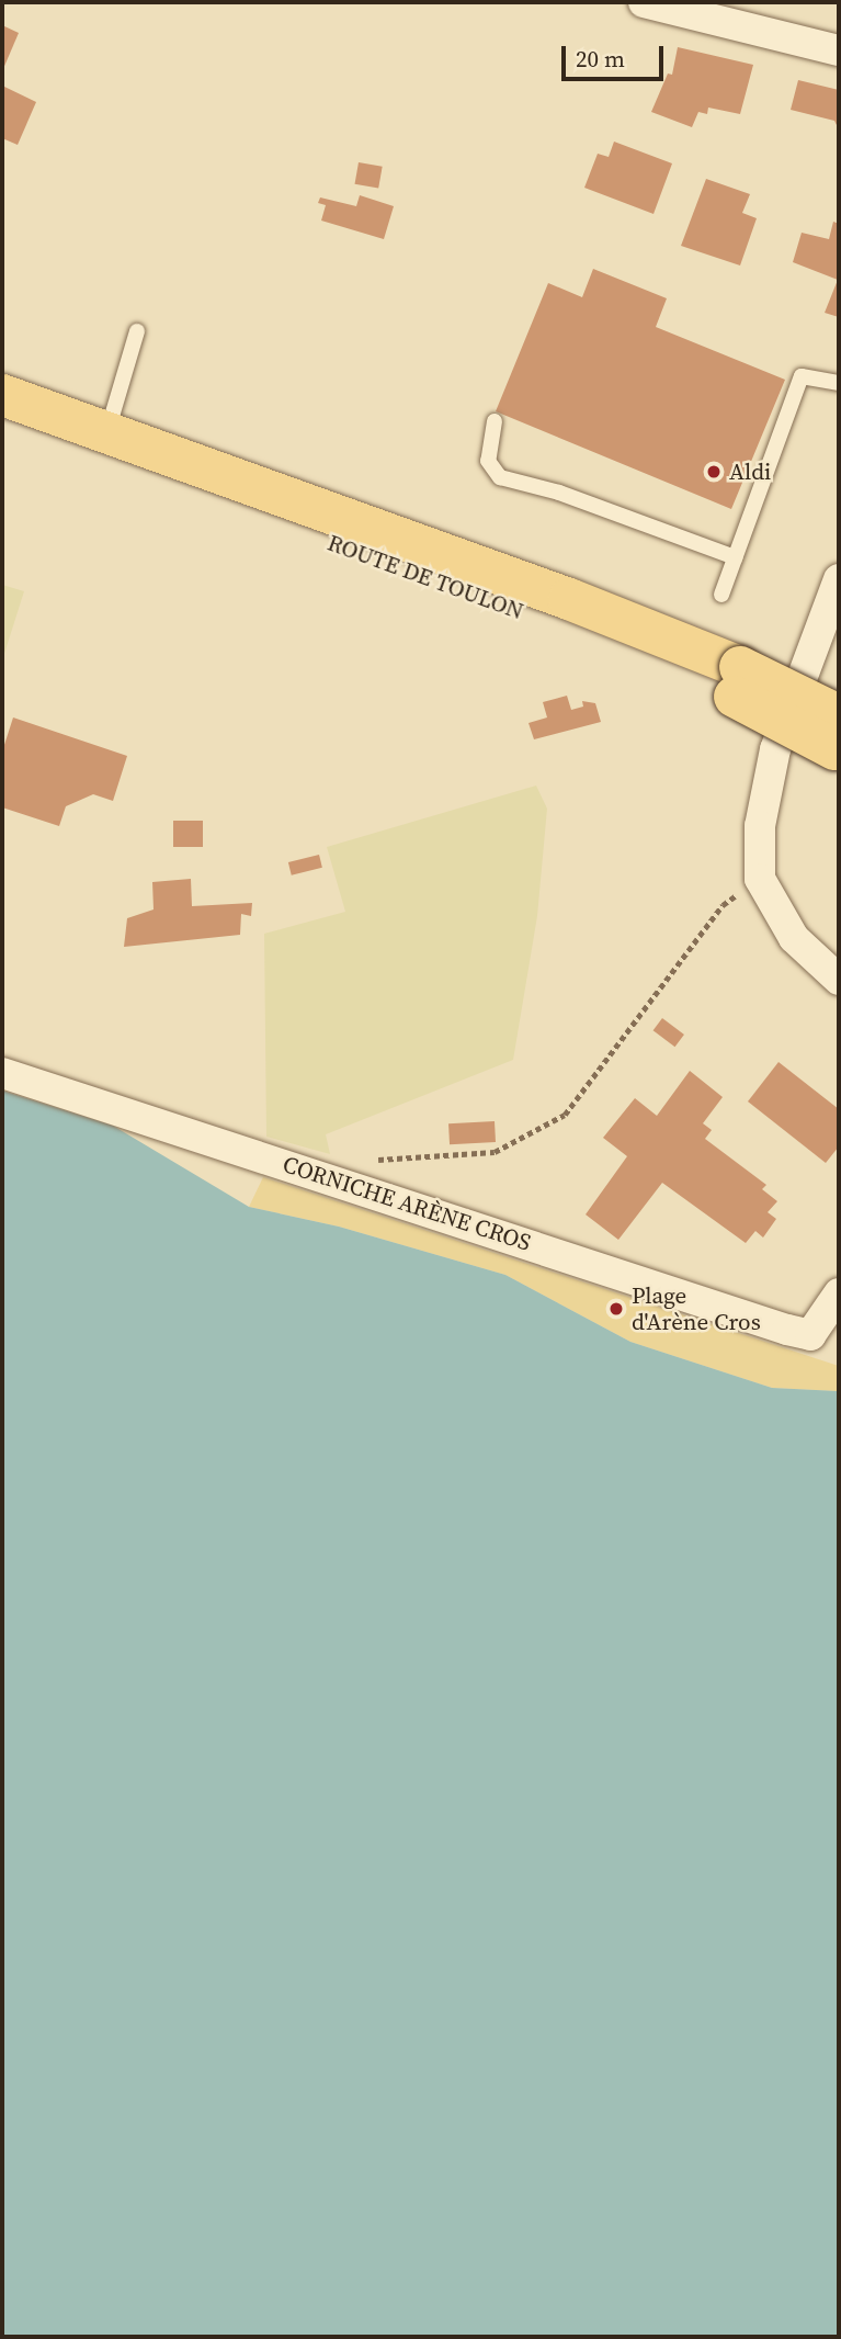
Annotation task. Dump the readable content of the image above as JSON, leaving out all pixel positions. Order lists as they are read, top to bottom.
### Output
{
  "streets": {
    "main road": ["ROUTE DE TOULON"],
    "street": ["CORNICHE ARÈNE CROS"]
  },
  "places": ["Aldi", "Plage d'Arène Cros"],
  "scale_bar": "20 m"
}
